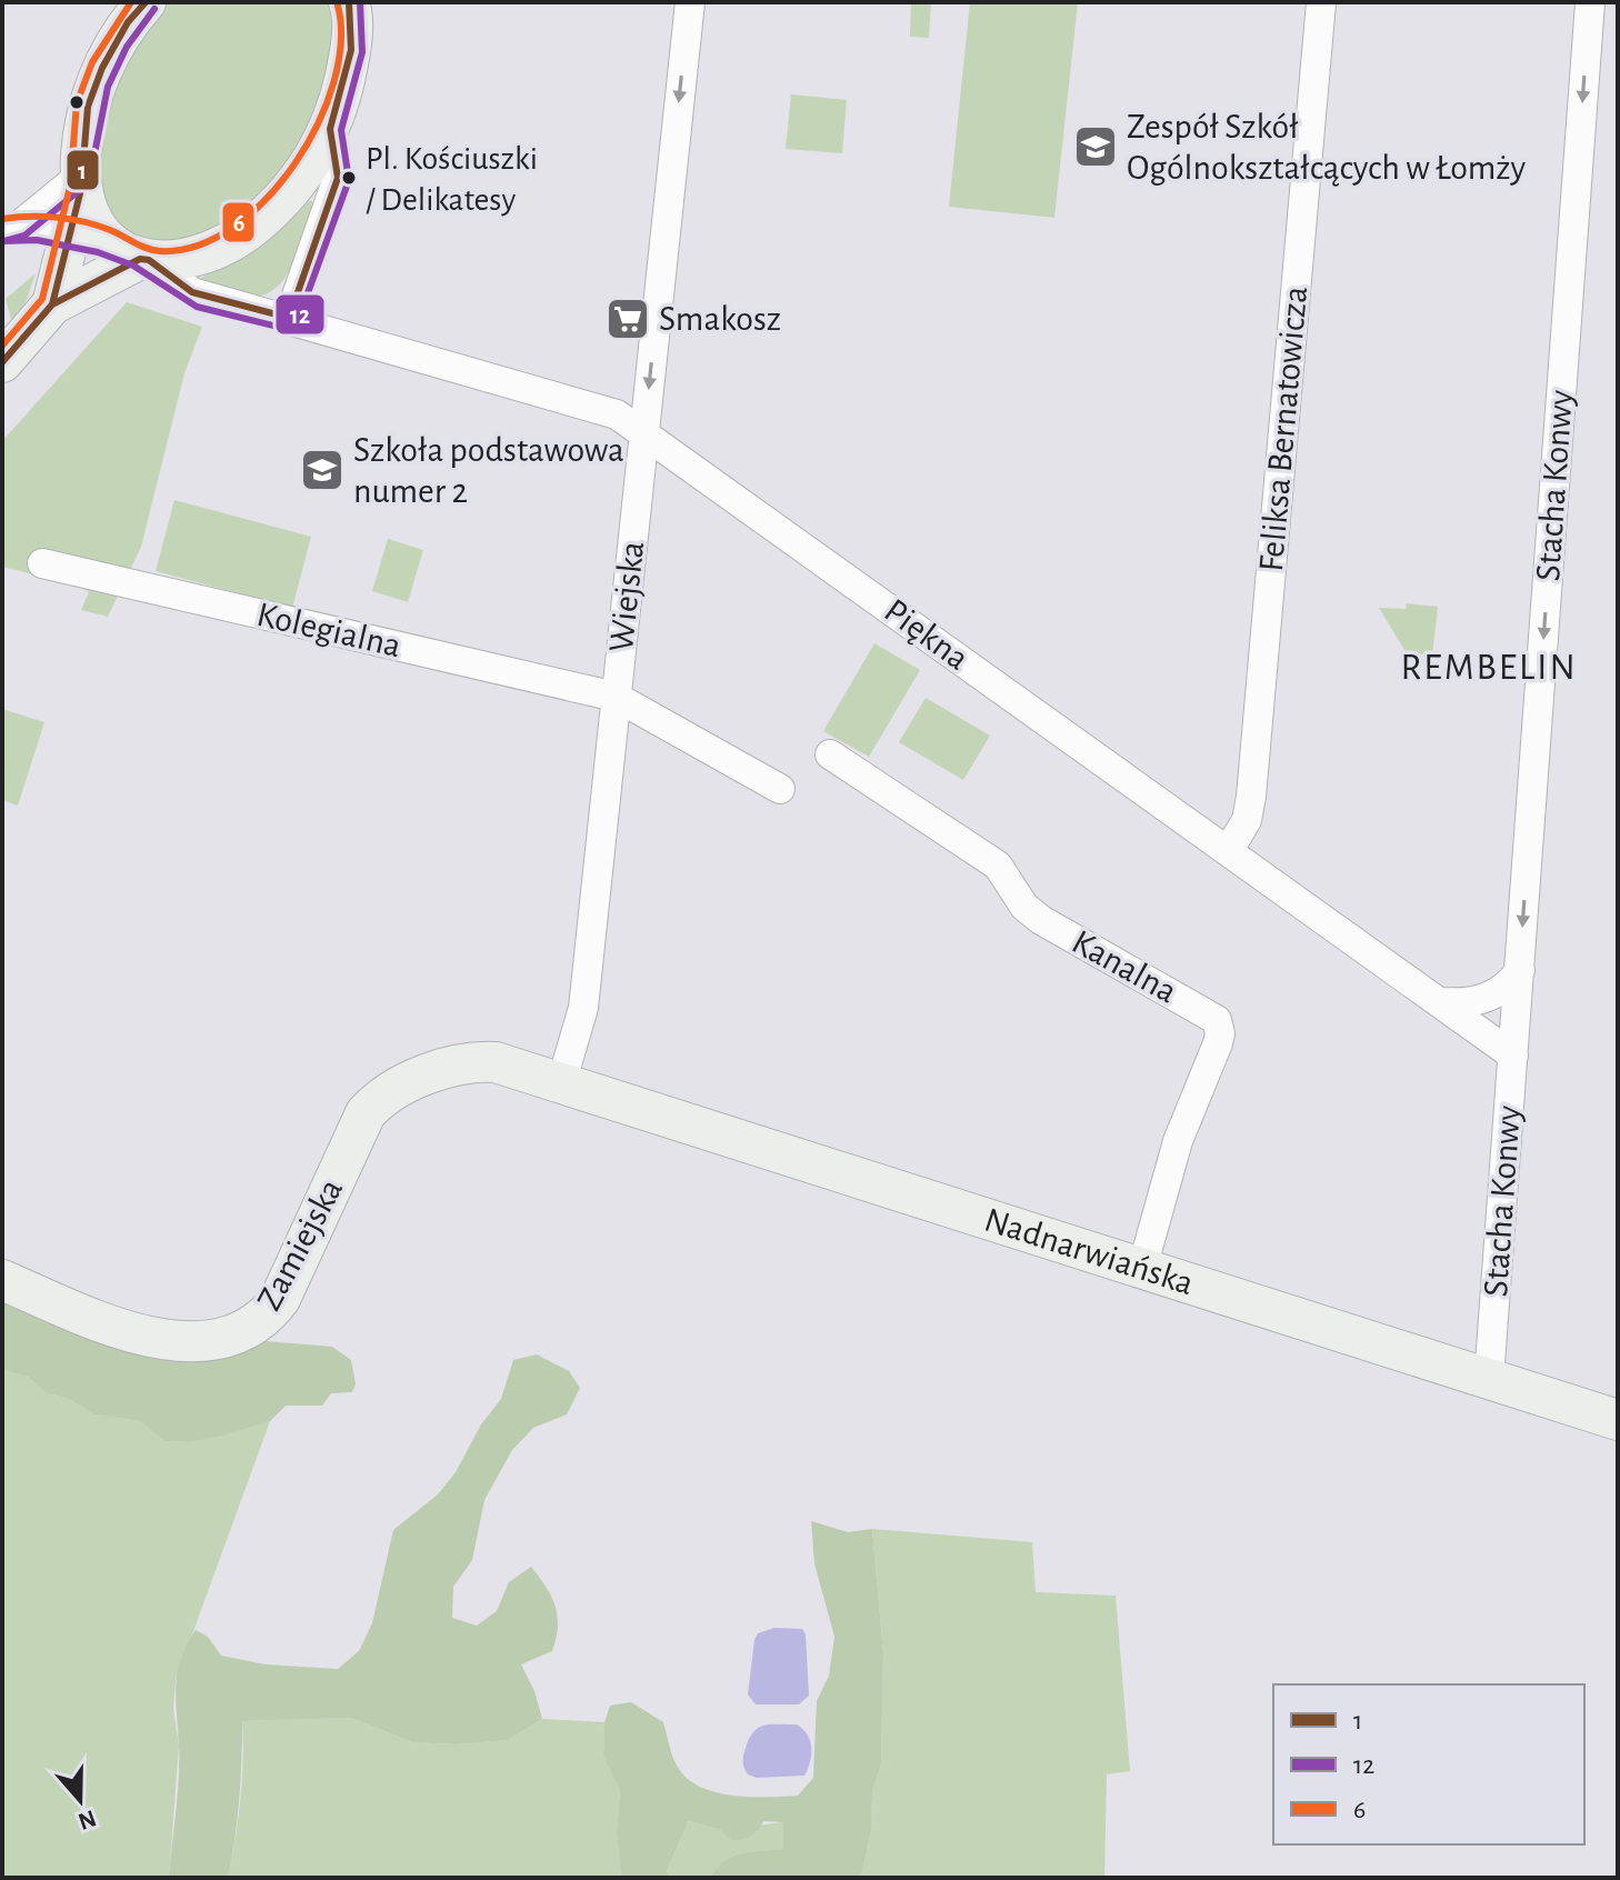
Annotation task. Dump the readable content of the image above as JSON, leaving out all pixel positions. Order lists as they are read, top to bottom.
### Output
{
  "streets": {
    "street": [
      "Feliksa Bernatowicza",
      "Stacha Konwy",
      "Wiejska",
      "Kolegialna",
      "Piękna",
      "Kanalna",
      "Zamiejska",
      "Nadnarwiańska"
    ]
  },
  "crossings": [
    ["Feliksa Bernatowicza", "Piękna"],
    ["Stacha Konwy", "Piękna"],
    ["Stacha Konwy", "Nadnarwiańska"],
    ["Wiejska", "Kolegialna"],
    ["Wiejska", "Piękna"],
    ["Wiejska", "Zamiejska"],
    ["Wiejska", "Nadnarwiańska"],
    ["Kanalna", "Nadnarwiańska"],
    ["Zamiejska", "Nadnarwiańska"]
  ],
  "one_way": ["Stacha Konwy", "Wiejska"],
  "districts": ["REMBELIN"],
  "places": {
    "school or university": ["Zespół Szkół Ogólnokształcących w Łomży", "Szkoła podstawowa numer 2"],
    "other": ["Pl. Kościuszki / Delikatesy"],
    "supermarket": ["Smakosz"]
  },
  "lines": ["transit line 1", "transit line 12", "transit line 6"],
  "legend": ["1", "12", "6"],
  "north": "bottom"
}
